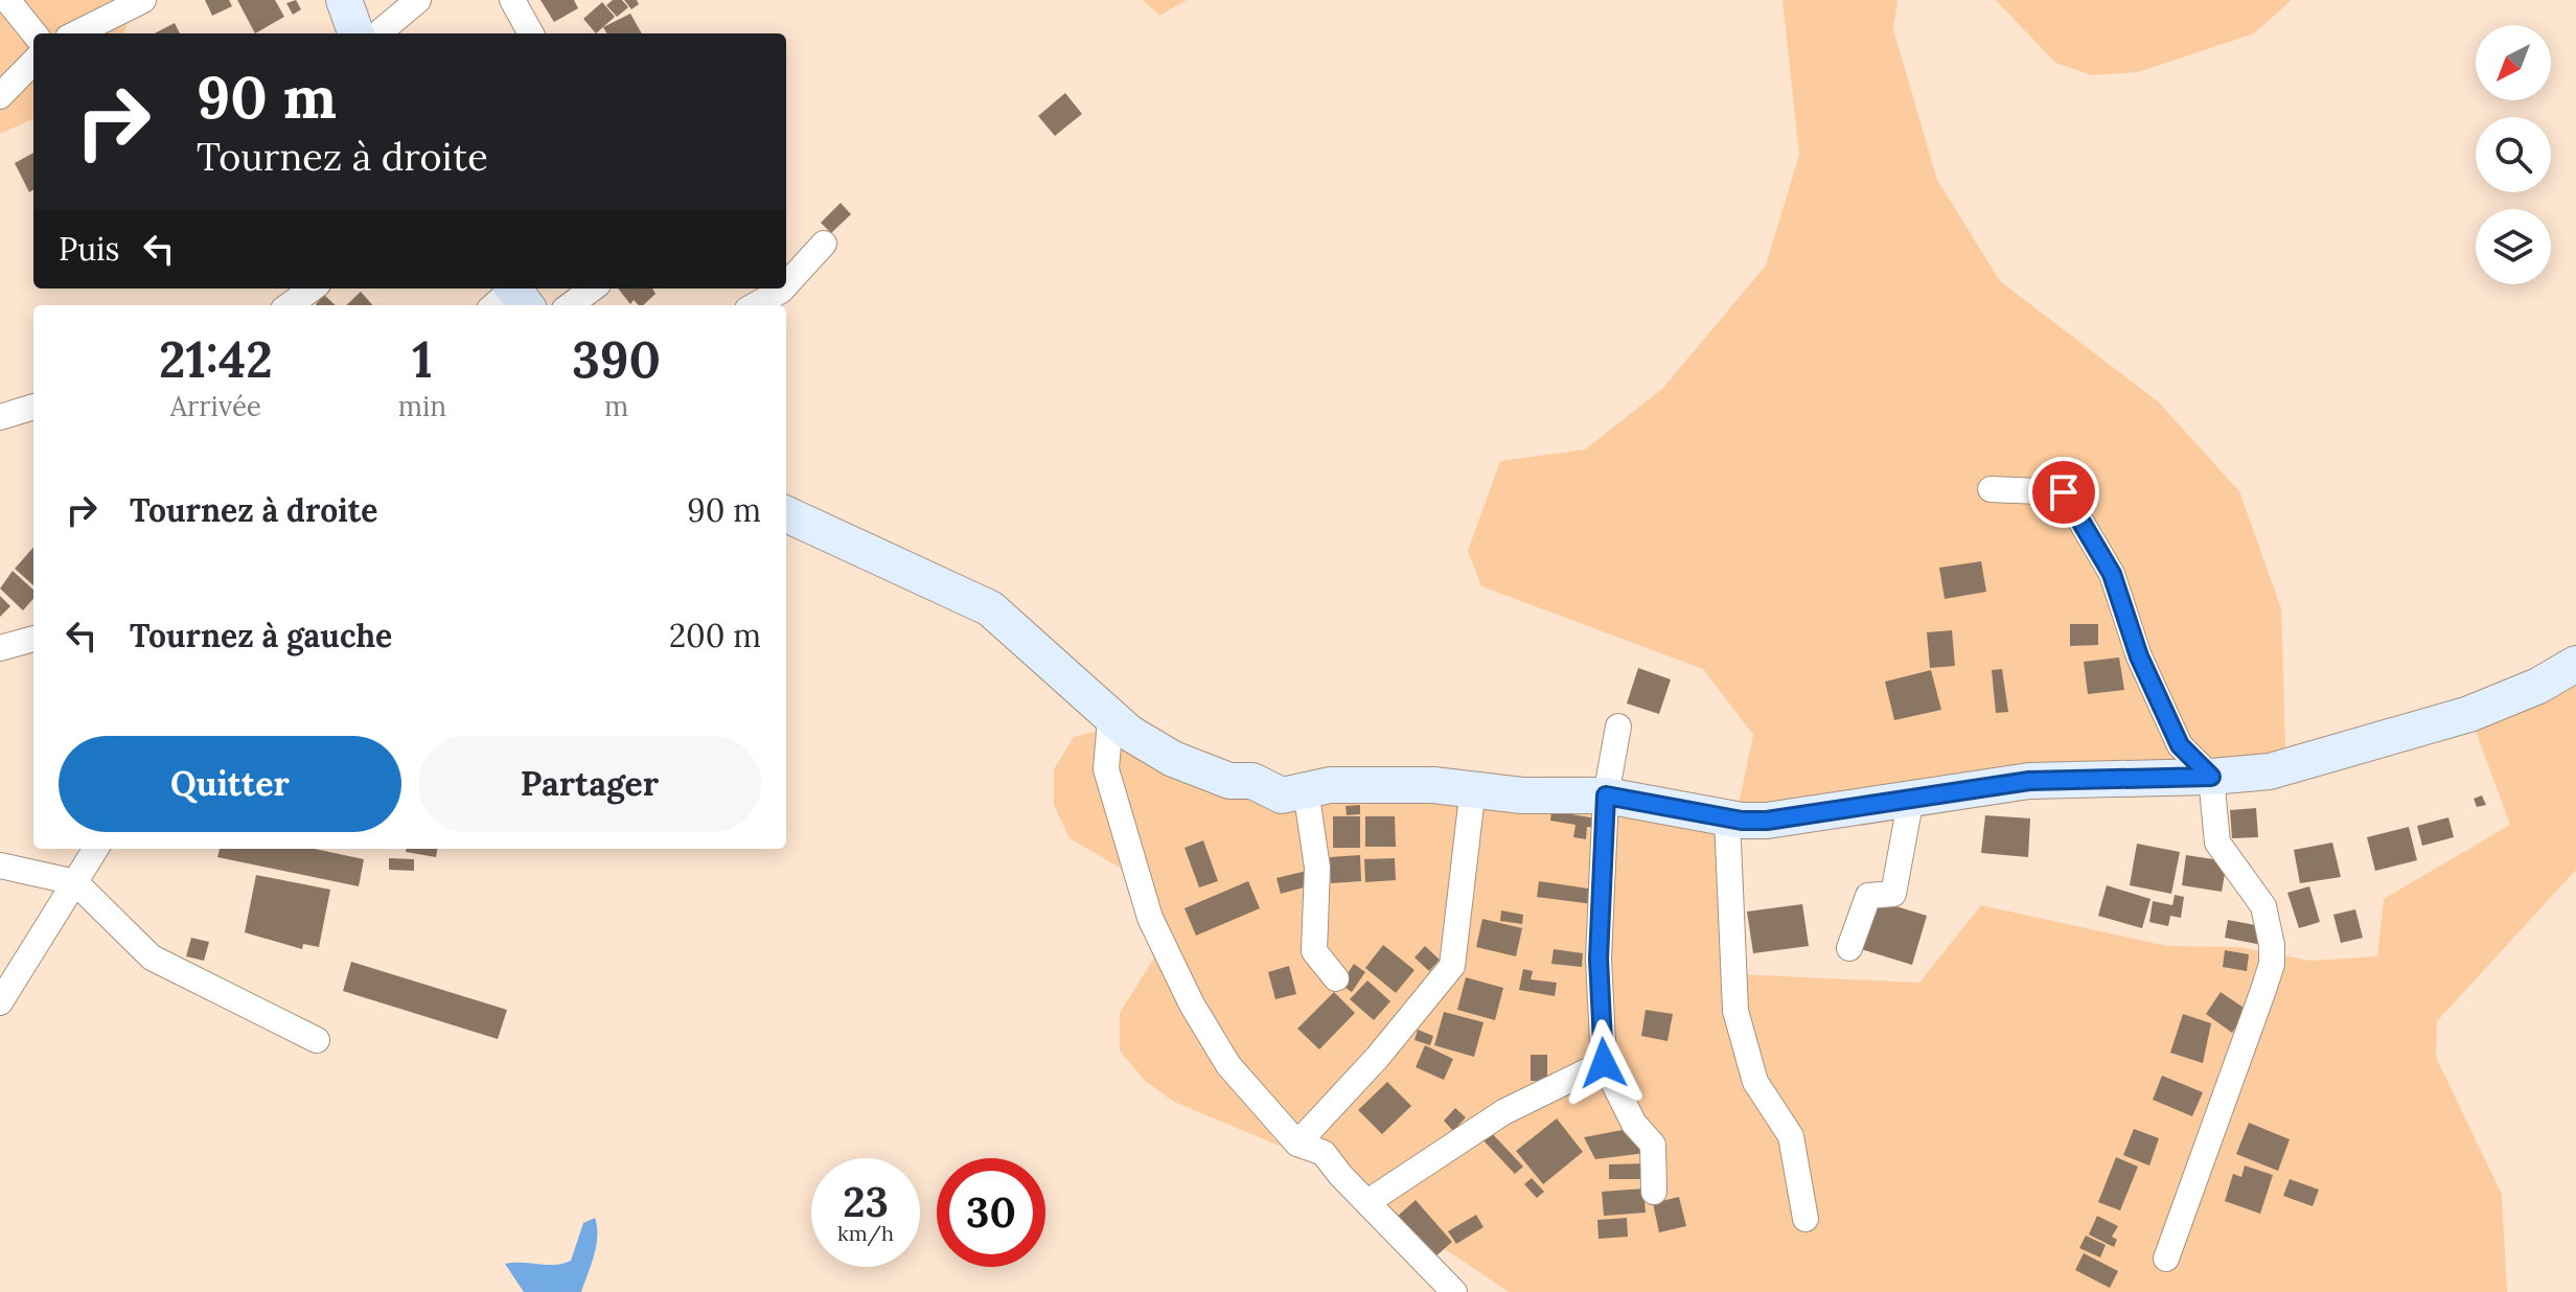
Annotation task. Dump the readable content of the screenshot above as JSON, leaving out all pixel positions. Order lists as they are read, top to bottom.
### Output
{
  "north": "bottom left",
  "page": {
    "turn": ["90 m", "Tournez à droite"],
    "then": "Puis",
    "eta": [
      "21:42",
      "Arrivée",
      "1",
      "min",
      "390",
      "m"
    ],
    "list": [
      {
        "name": "Tournez à droite",
        "value": "90 m"
      },
      {
        "name": "Tournez à gauche",
        "value": "200 m"
      }
    ],
    "buttons": ["Quitter", "Partager"],
    "speed": "23 km/h",
    "limit": "30"
  }
}
